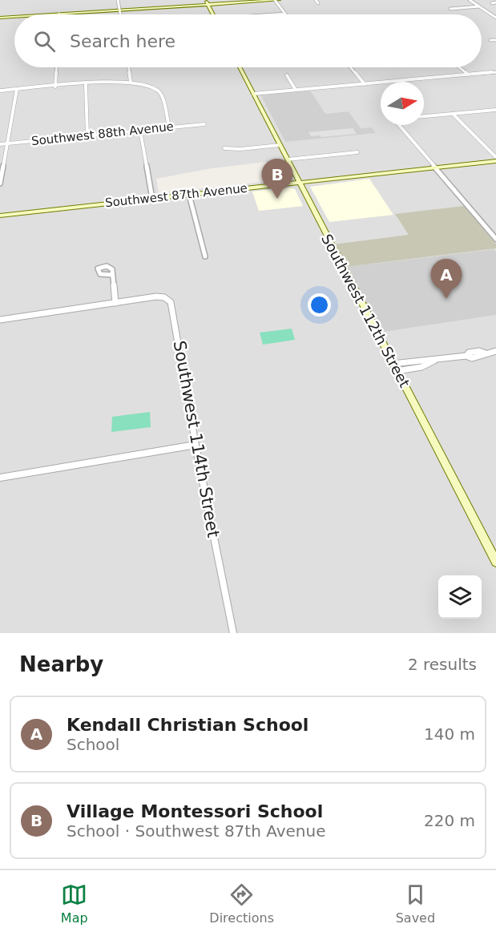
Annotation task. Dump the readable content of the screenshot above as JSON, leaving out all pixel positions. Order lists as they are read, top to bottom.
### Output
{
  "streets": {
    "main road": ["Southwest 87th Avenue", "Southwest 112th Street"],
    "street": ["Southwest 88th Avenue", "Southwest 114th Street"]
  },
  "crossings": [
    ["Southwest 87th Avenue", "Southwest 112th Street"]
  ],
  "north": "right",
  "page": {
    "search": "Search here",
    "pins": ["B", "A"],
    "heading": ["Nearby", "2 results"],
    "list": [
      {
        "mark": "A",
        "name": "Kendall Christian School",
        "note": "School",
        "value": "140 m"
      },
      {
        "mark": "B",
        "name": "Village Montessori School",
        "note": "School · Southwest 87th Avenue",
        "value": "220 m"
      }
    ],
    "nav": ["Map", "Directions", "Saved"]
  }
}
